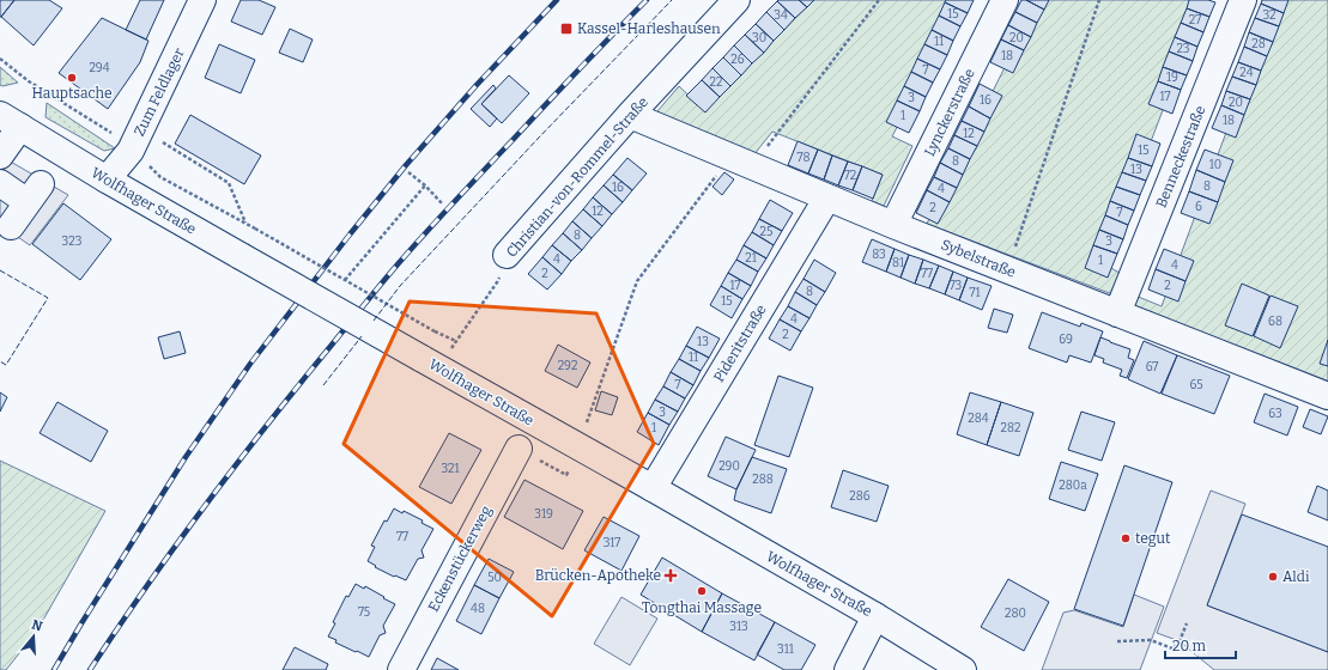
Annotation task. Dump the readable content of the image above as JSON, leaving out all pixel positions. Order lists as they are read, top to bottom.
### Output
{
  "streets": {
    "street": [
      "Zum Feldlager",
      "Lynckerstraße",
      "Benneckestraße",
      "Christian-von-Rommel-Straße",
      "Wolfhager Straße",
      "Sybelstraße",
      "Pideritstraße",
      "Eckenstückerweg"
    ]
  },
  "crossings": [
    ["Zum Feldlager", "Wolfhager Straße"],
    ["Lynckerstraße", "Sybelstraße"],
    ["Benneckestraße", "Sybelstraße"],
    ["Christian-von-Rommel-Straße", "Wolfhager Straße"],
    ["Christian-von-Rommel-Straße", "Sybelstraße"],
    ["Wolfhager Straße", "Pideritstraße"],
    ["Sybelstraße", "Pideritstraße"]
  ],
  "places": {
    "transit": ["Kassel-Harleshausen"],
    "other": [
      "Hauptsache",
      "tegut",
      "Aldi",
      "Tongthai Massage"
    ],
    "health": ["Brücken-Apotheke"]
  },
  "house_numbers": [
    "15",
    "34",
    "32",
    "27",
    "30",
    "20",
    "11",
    "28",
    "23",
    "18",
    "26",
    "294",
    "7",
    "24",
    "19",
    "22",
    "17",
    "3",
    "16",
    "20",
    "1",
    "18",
    "12",
    "15",
    "78",
    "8",
    "10",
    "13",
    "72",
    "8",
    "16",
    "4",
    "6",
    "2",
    "12",
    "7",
    "25",
    "8",
    "323",
    "3",
    "83",
    "21",
    "4",
    "1",
    "81",
    "4",
    "2",
    "77",
    "17",
    "73",
    "2",
    "8",
    "71",
    "15",
    "4",
    "68",
    "2",
    "69",
    "13",
    "11",
    "292",
    "67",
    "7",
    "65",
    "3",
    "63",
    "284",
    "1",
    "282",
    "290",
    "321",
    "288",
    "280a",
    "286",
    "319",
    "77",
    "317",
    "50",
    "48",
    "75",
    "280",
    "313",
    "311"
  ],
  "scale_bar": "20 m",
  "north": "top"
}
